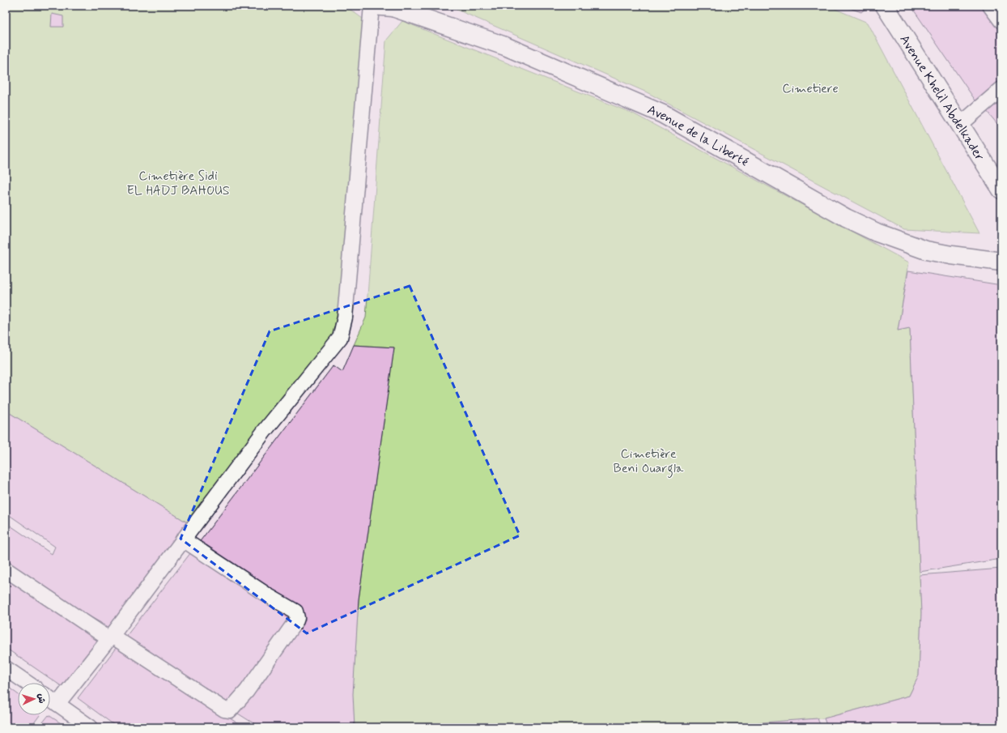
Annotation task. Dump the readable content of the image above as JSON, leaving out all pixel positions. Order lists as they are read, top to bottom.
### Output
{
  "streets": {
    "street": ["Avenue Khelil Abdelkader", "Avenue de la Liberté"]
  },
  "parks": ["Cimetiere", "Cimetière Sidi EL HADJ BAHOUS", "Cimetière Beni Ouargla"],
  "north": "right"
}
